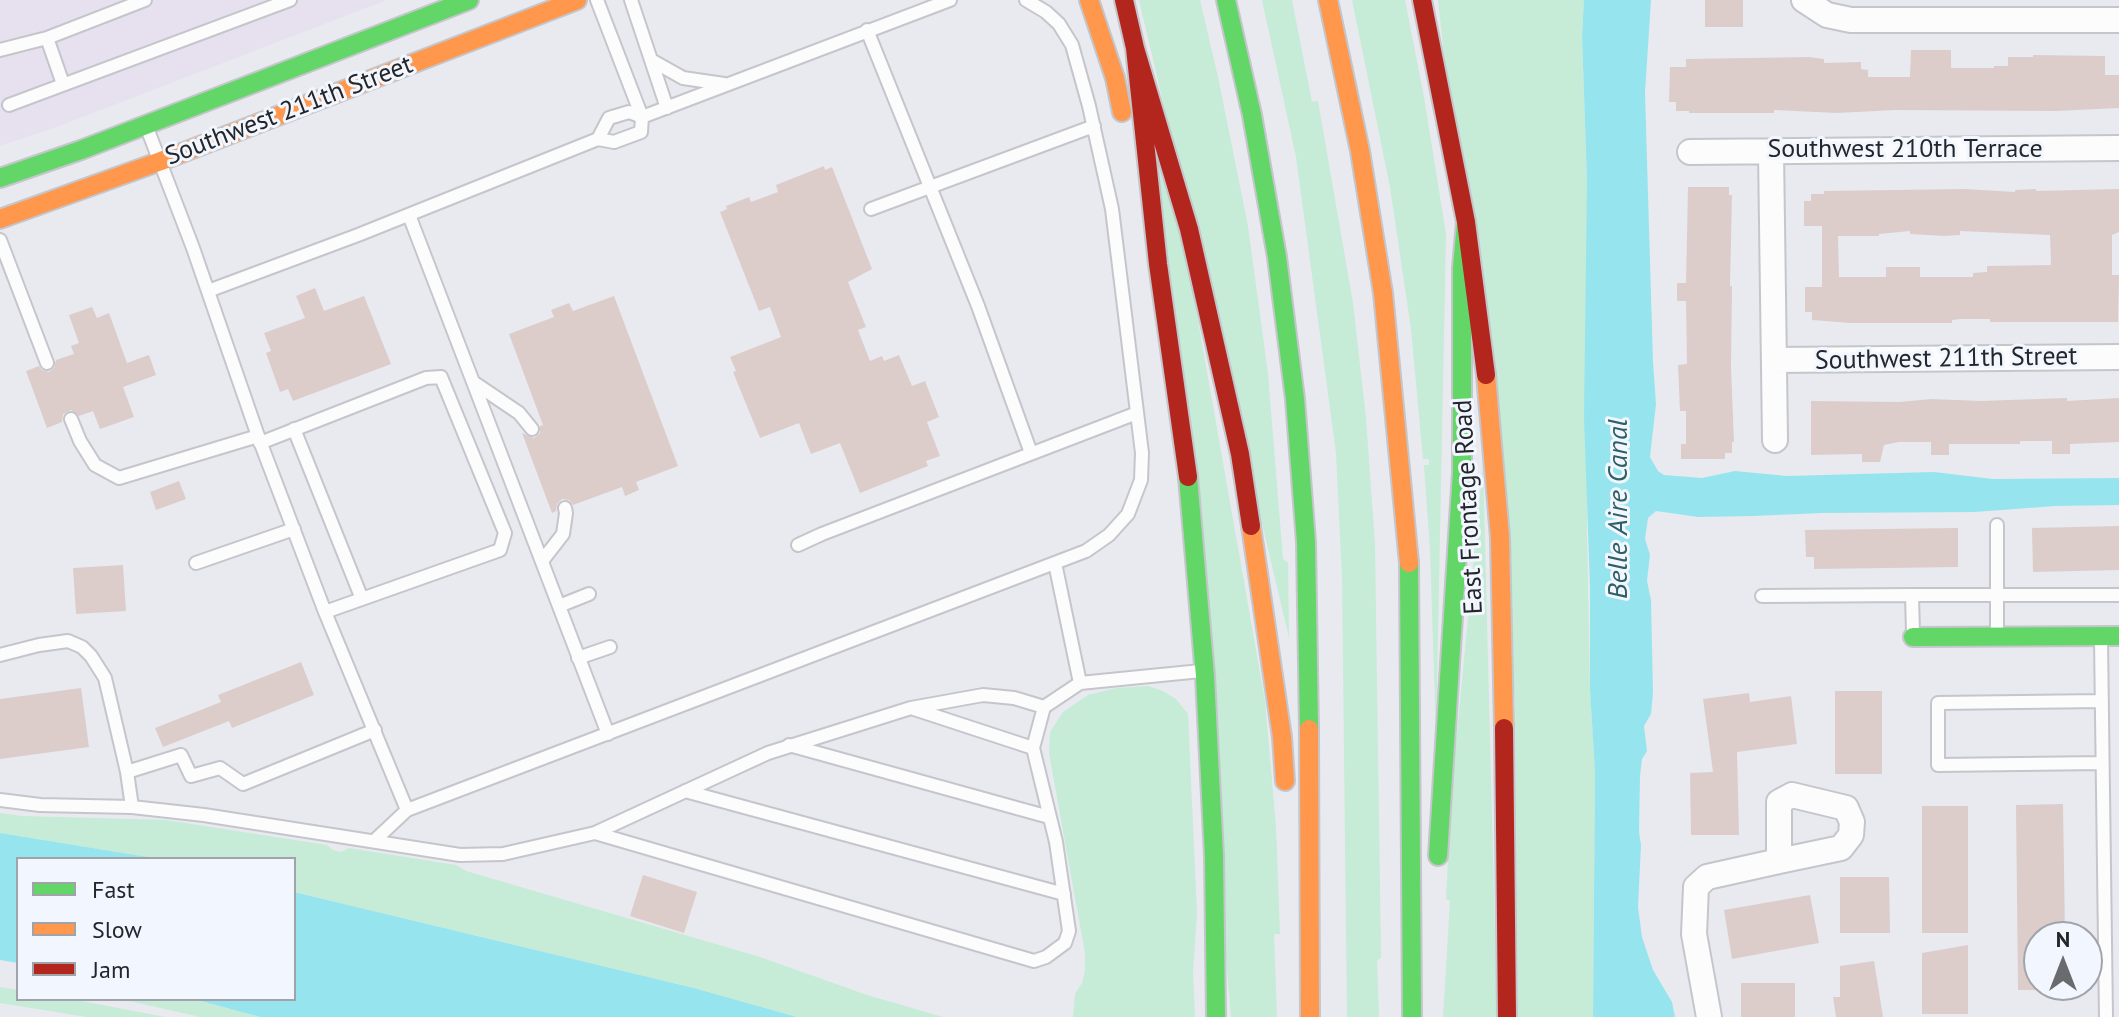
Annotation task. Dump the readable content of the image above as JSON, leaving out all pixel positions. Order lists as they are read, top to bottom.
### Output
{
  "streets": {
    "main road": ["Southwest 211th Street", "East Frontage Road"],
    "street": ["Southwest 210th Terrace"]
  },
  "water": ["Belle Aire Canal"],
  "legend": ["Fast", "Slow", "Jam"],
  "north": "top"
}
